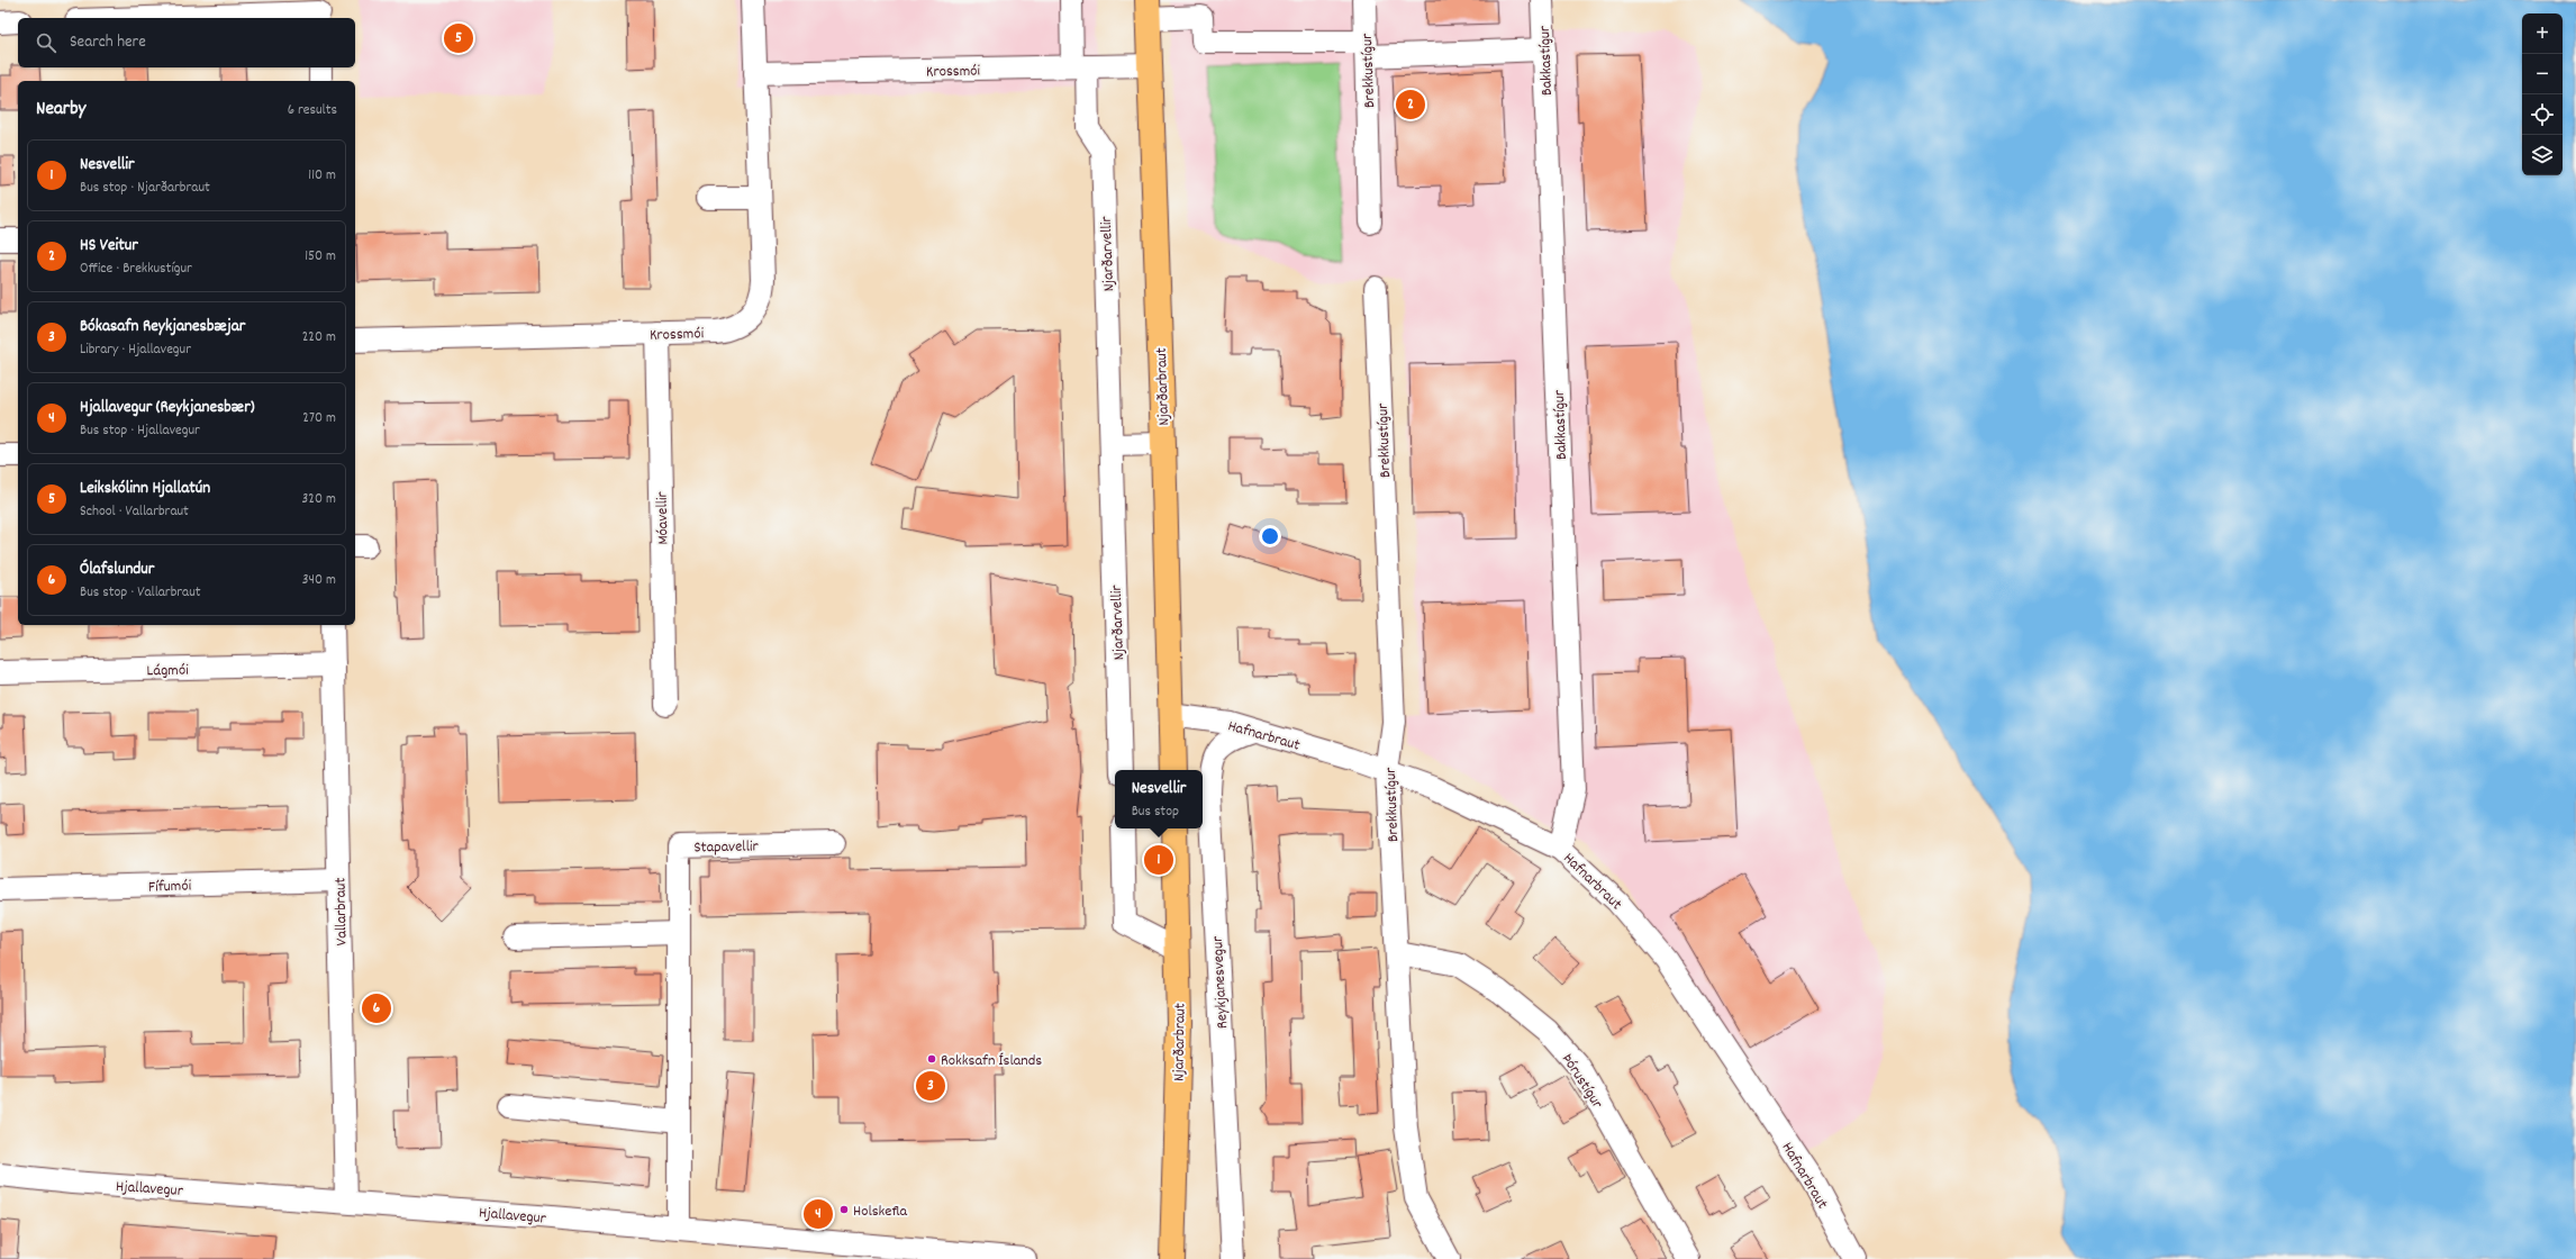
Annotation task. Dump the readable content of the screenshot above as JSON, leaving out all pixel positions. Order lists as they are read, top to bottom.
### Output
{
  "streets": {
    "main road": ["Njarðarbraut"],
    "street": [
      "Bakkastígur",
      "Krossmói",
      "Brekkustígur",
      "Njarðarvellir",
      "Móavellir",
      "Lágmói",
      "Hafnarbraut",
      "Stapavellir",
      "Fífumói",
      "Vallarbraut",
      "Reykjanesvegur",
      "Þórustígur",
      "Hjallavegur"
    ]
  },
  "crossings": [
    ["Bakkastígur", "Hafnarbraut"],
    ["Krossmói", "Njarðarvellir"],
    ["Krossmói", "Njarðarbraut"],
    ["Krossmói", "Móavellir"],
    ["Brekkustígur", "Hafnarbraut"],
    ["Brekkustígur", "Þórustígur"],
    ["Njarðarbraut", "Hafnarbraut"],
    ["Lágmói", "Vallarbraut"],
    ["Hafnarbraut", "Reykjanesvegur"],
    ["Stapavellir", "Hjallavegur"],
    ["Fífumói", "Vallarbraut"],
    ["Vallarbraut", "Hjallavegur"]
  ],
  "places": ["Rokksafn Íslands", "Holskefla"],
  "page": {
    "map_buttons": ["+", "−"],
    "search": "Search here",
    "pins": [
      "5",
      "2",
      "1",
      "6",
      "3",
      "4"
    ],
    "heading": ["Nearby", "6 results"],
    "list": [
      {
        "mark": "1",
        "name": "Nesvellir",
        "note": "Bus stop · Njarðarbraut",
        "value": "110 m"
      },
      {
        "mark": "2",
        "name": "HS Veitur",
        "note": "Office · Brekkustígur",
        "value": "150 m"
      },
      {
        "mark": "3",
        "name": "Bókasafn Reykjanesbæjar",
        "note": "Library · Hjallavegur",
        "value": "220 m"
      },
      {
        "mark": "4",
        "name": "Hjallavegur (Reykjanesbær)",
        "note": "Bus stop · Hjallavegur",
        "value": "270 m"
      },
      {
        "mark": "5",
        "name": "Leikskólinn Hjallatún",
        "note": "School · Vallarbraut",
        "value": "320 m"
      },
      {
        "mark": "6",
        "name": "Ólafslundur",
        "note": "Bus stop · Vallarbraut",
        "value": "340 m"
      }
    ],
    "popup": ["Nesvellir", "Bus stop"]
  }
}
